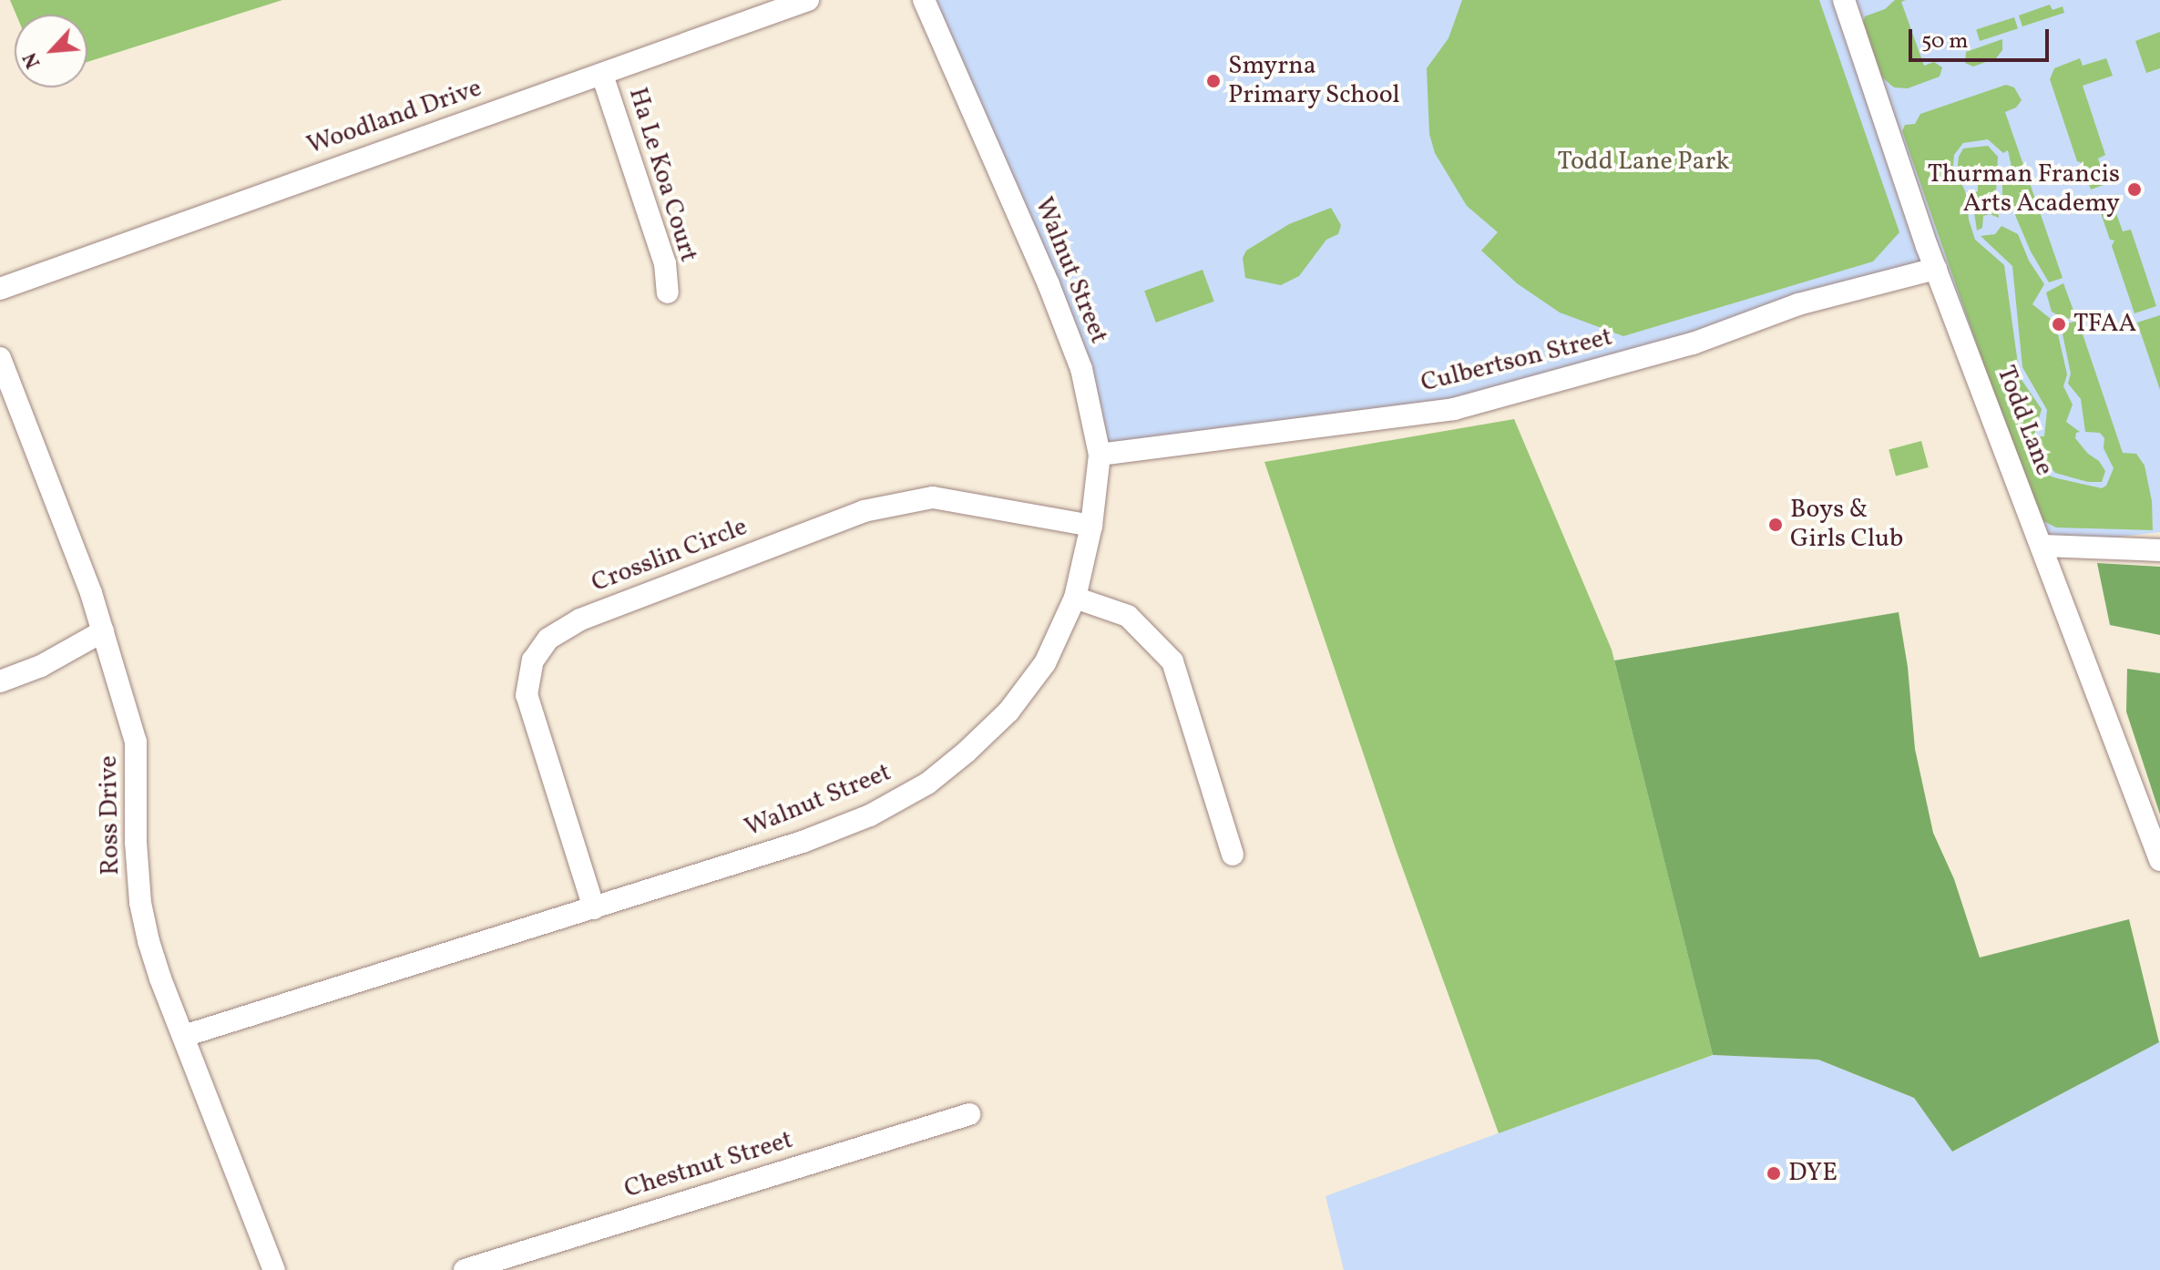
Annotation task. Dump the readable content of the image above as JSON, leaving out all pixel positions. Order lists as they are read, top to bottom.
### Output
{
  "streets": {
    "street": [
      "Woodland Drive",
      "Ha Le Koa Court",
      "Walnut Street",
      "Culbertson Street",
      "Todd Lane",
      "Crosslin Circle",
      "Ross Drive",
      "Chestnut Street"
    ]
  },
  "crossings": [
    ["Woodland Drive", "Ha Le Koa Court"],
    ["Walnut Street", "Culbertson Street"],
    ["Walnut Street", "Crosslin Circle"],
    ["Walnut Street", "Ross Drive"],
    ["Culbertson Street", "Todd Lane"]
  ],
  "parks": ["Todd Lane Park"],
  "places": [
    "Smyrna Primary School",
    "Thurman Francis Arts Academy",
    "TFAA",
    "Boys & Girls Club",
    "DYE"
  ],
  "scale_bar": "50 m",
  "north": "bottom left"
}
